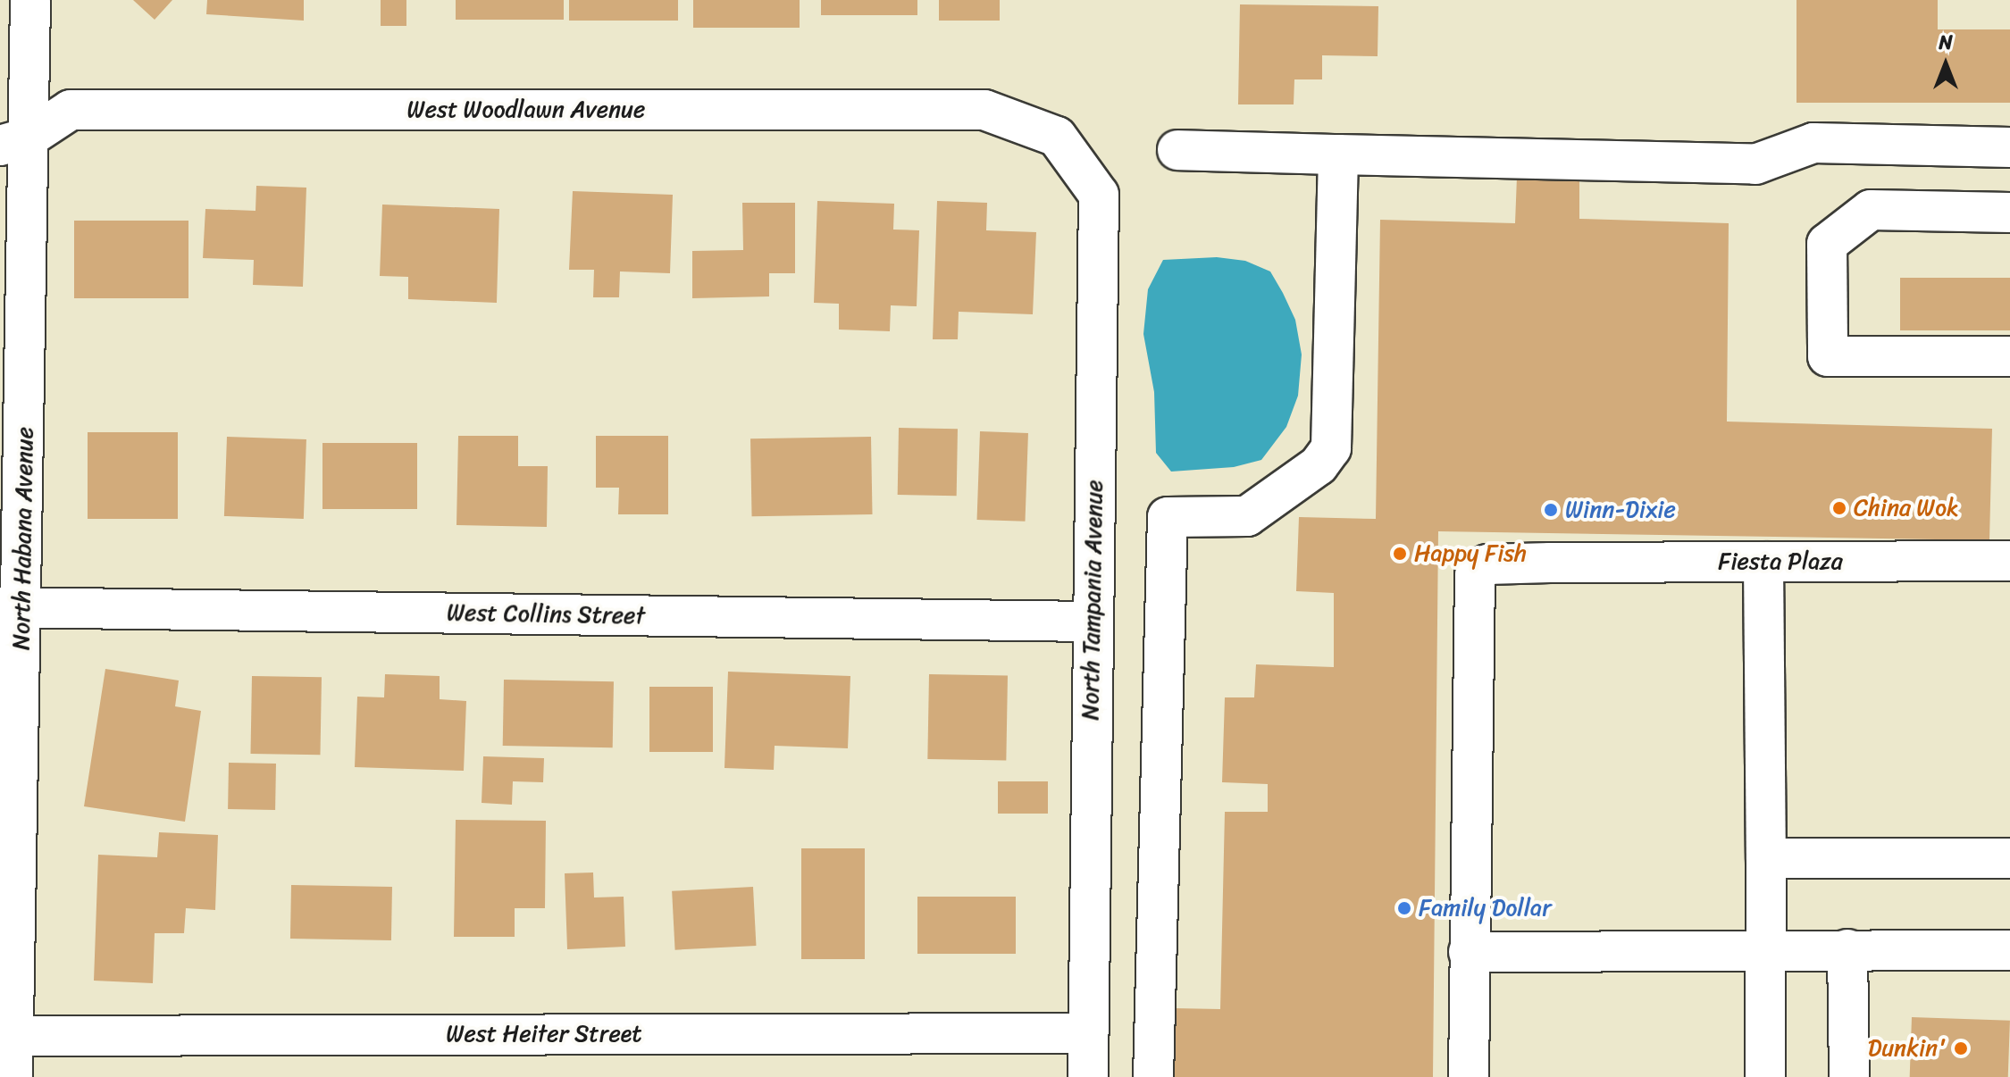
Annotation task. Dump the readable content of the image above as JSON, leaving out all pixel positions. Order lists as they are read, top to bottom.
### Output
{
  "streets": {
    "street": [
      "West Woodlawn Avenue",
      "North Habana Avenue",
      "Fiesta Plaza",
      "North Tampania Avenue",
      "West Collins Street",
      "West Heiter Street"
    ]
  },
  "crossings": [
    ["West Woodlawn Avenue", "North Habana Avenue"],
    ["West Woodlawn Avenue", "North Tampania Avenue"],
    ["North Habana Avenue", "West Collins Street"],
    ["North Habana Avenue", "West Heiter Street"],
    ["North Tampania Avenue", "West Collins Street"],
    ["North Tampania Avenue", "West Heiter Street"]
  ],
  "places": [
    "China Wok",
    "Winn-Dixie",
    "Happy Fish",
    "Family Dollar",
    "Dunkin'"
  ],
  "north": "top"
}
